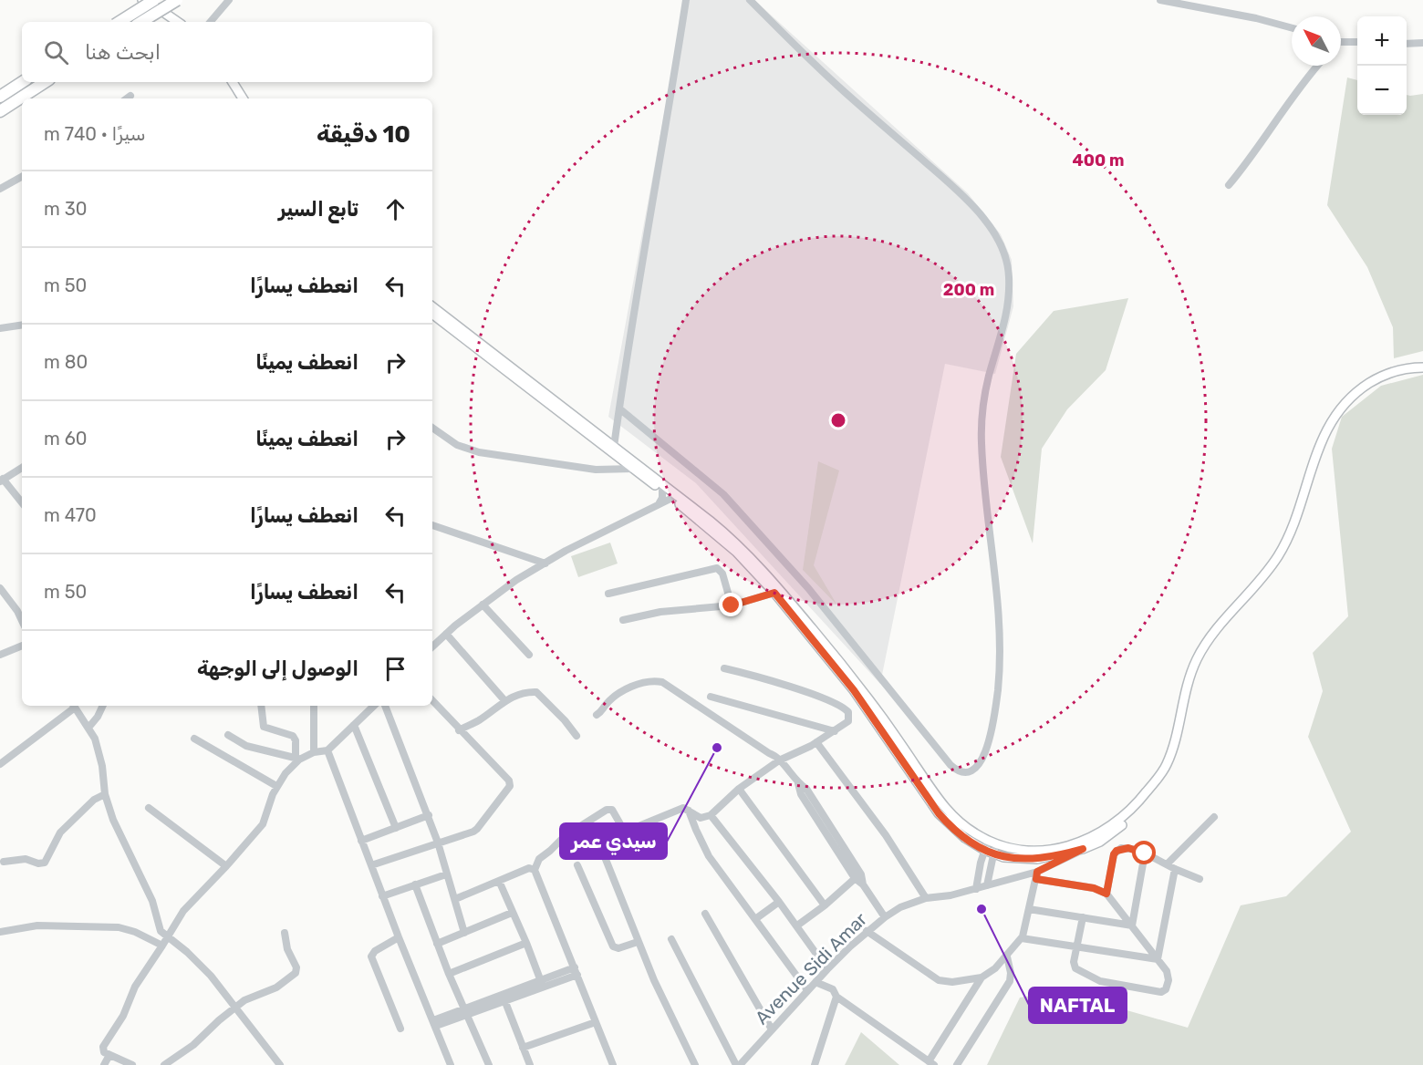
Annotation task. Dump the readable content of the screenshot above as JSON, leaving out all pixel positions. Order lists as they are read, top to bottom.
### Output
{
  "streets": {
    "street": ["Avenue Sidi Amar"]
  },
  "places": ["سيدي عمر", "NAFTAL"],
  "north": "top left",
  "page": {
    "map_buttons": ["+", "−"],
    "search": "ابحث هنا",
    "heading": ["10 دقيقة", "سيرًا · 740 m"],
    "list": [
      ["تابع السير", "30 m"],
      ["انعطف يسارًا", "50 m"],
      ["انعطف يمينًا", "80 m"],
      ["انعطف يمينًا", "60 m"],
      ["انعطف يسارًا", "470 m"],
      ["انعطف يسارًا", "50 m"],
      "الوصول إلى الوجهة"
    ]
  },
  "rings": ["400 m", "200 m"]
}
